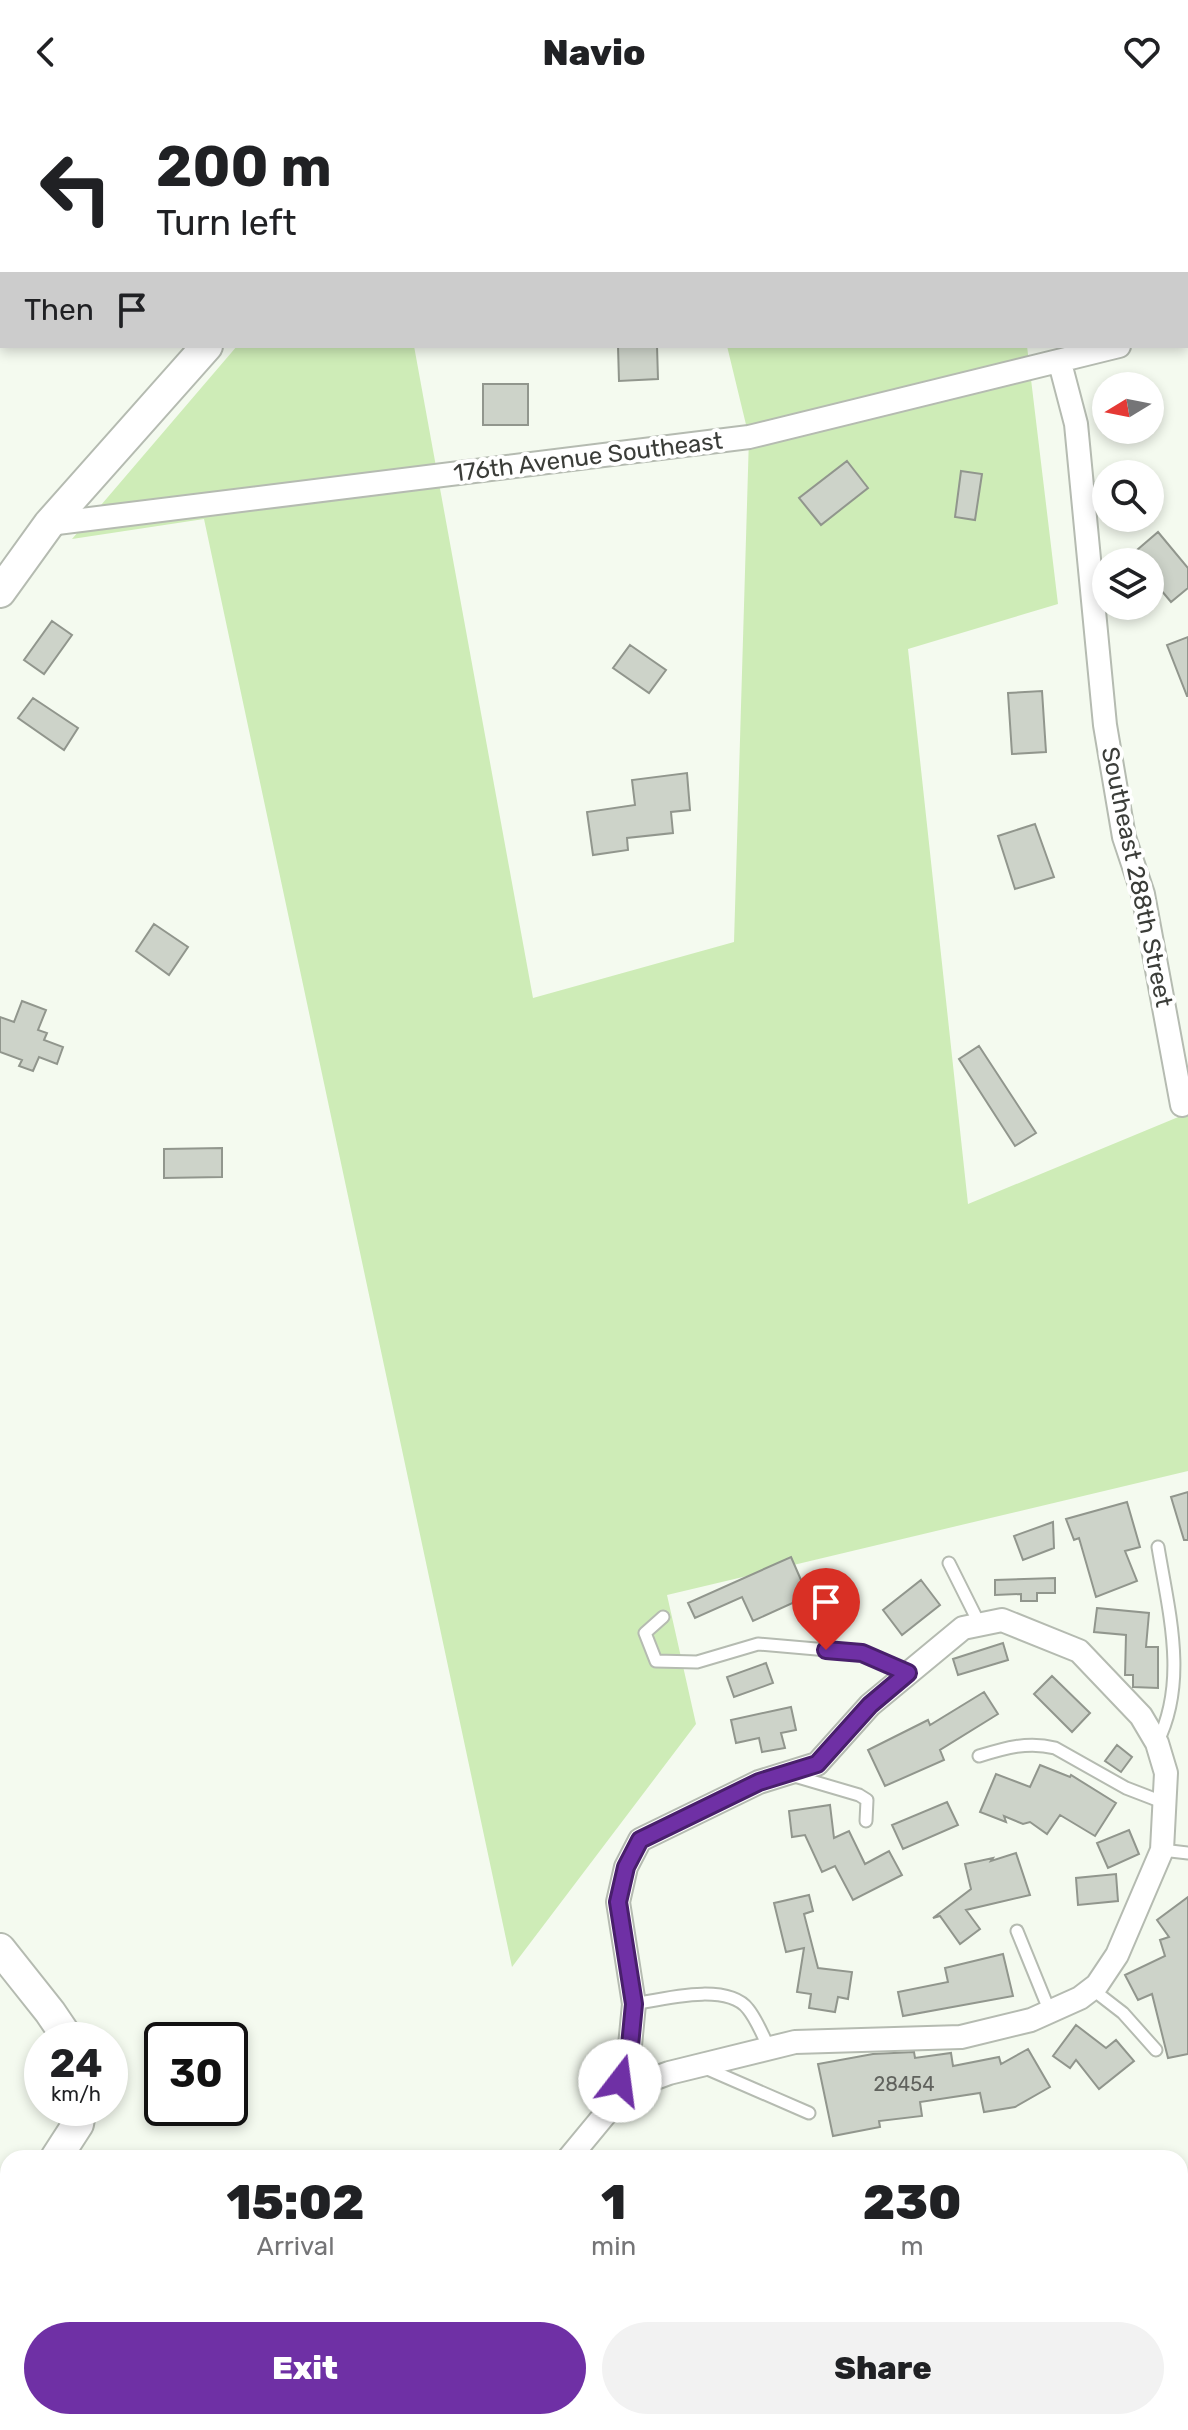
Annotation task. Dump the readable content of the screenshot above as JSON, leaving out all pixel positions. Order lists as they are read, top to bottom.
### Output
{
  "streets": {
    "street": ["176th Avenue Southeast", "Southeast 288th Street"]
  },
  "crossings": [
    ["176th Avenue Southeast", "Southeast 288th Street"]
  ],
  "house_numbers": ["28454"],
  "north": "left",
  "page": {
    "header": "Navio",
    "turn": ["200 m", "Turn left"],
    "then": "Then",
    "speed": "24 km/h",
    "limit": "30",
    "eta": [
      "15:02",
      "Arrival",
      "1",
      "min",
      "230",
      "m"
    ],
    "buttons": ["Exit", "Share"]
  }
}
